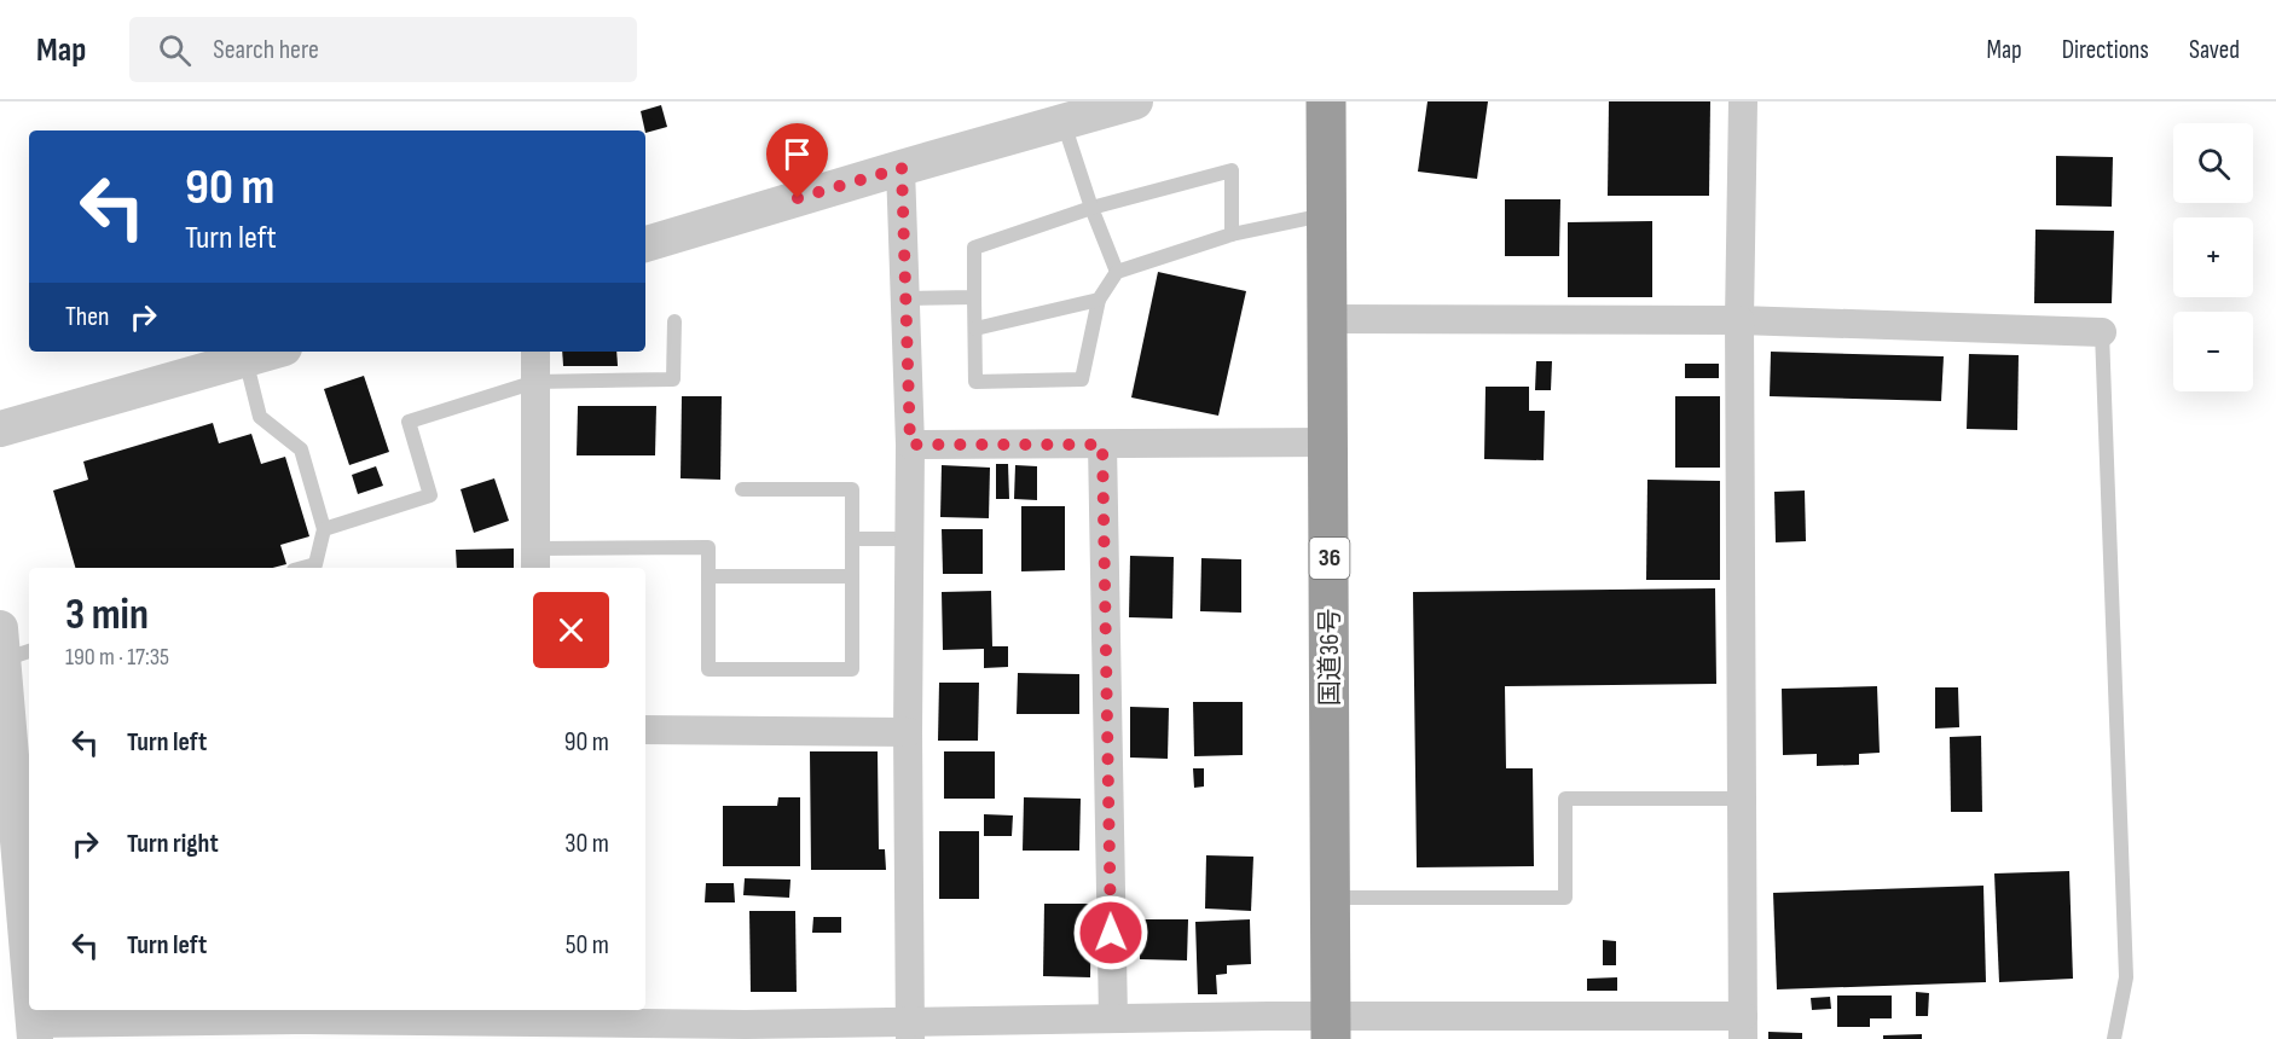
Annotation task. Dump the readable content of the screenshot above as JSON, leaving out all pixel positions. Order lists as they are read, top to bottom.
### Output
{
  "streets": {
    "highway": ["36", "国道36号"]
  },
  "page": {
    "header": "Map",
    "search": "Search here",
    "nav": ["Map", "Directions", "Saved"],
    "map_buttons": ["+", "−"],
    "turn": ["90 m", "Turn left"],
    "then": "Then",
    "heading": ["3 min", "190 m · 17:35"],
    "list": [
      {
        "name": "Turn left",
        "value": "90 m"
      },
      {
        "name": "Turn right",
        "value": "30 m"
      },
      {
        "name": "Turn left",
        "value": "50 m"
      }
    ]
  }
}
